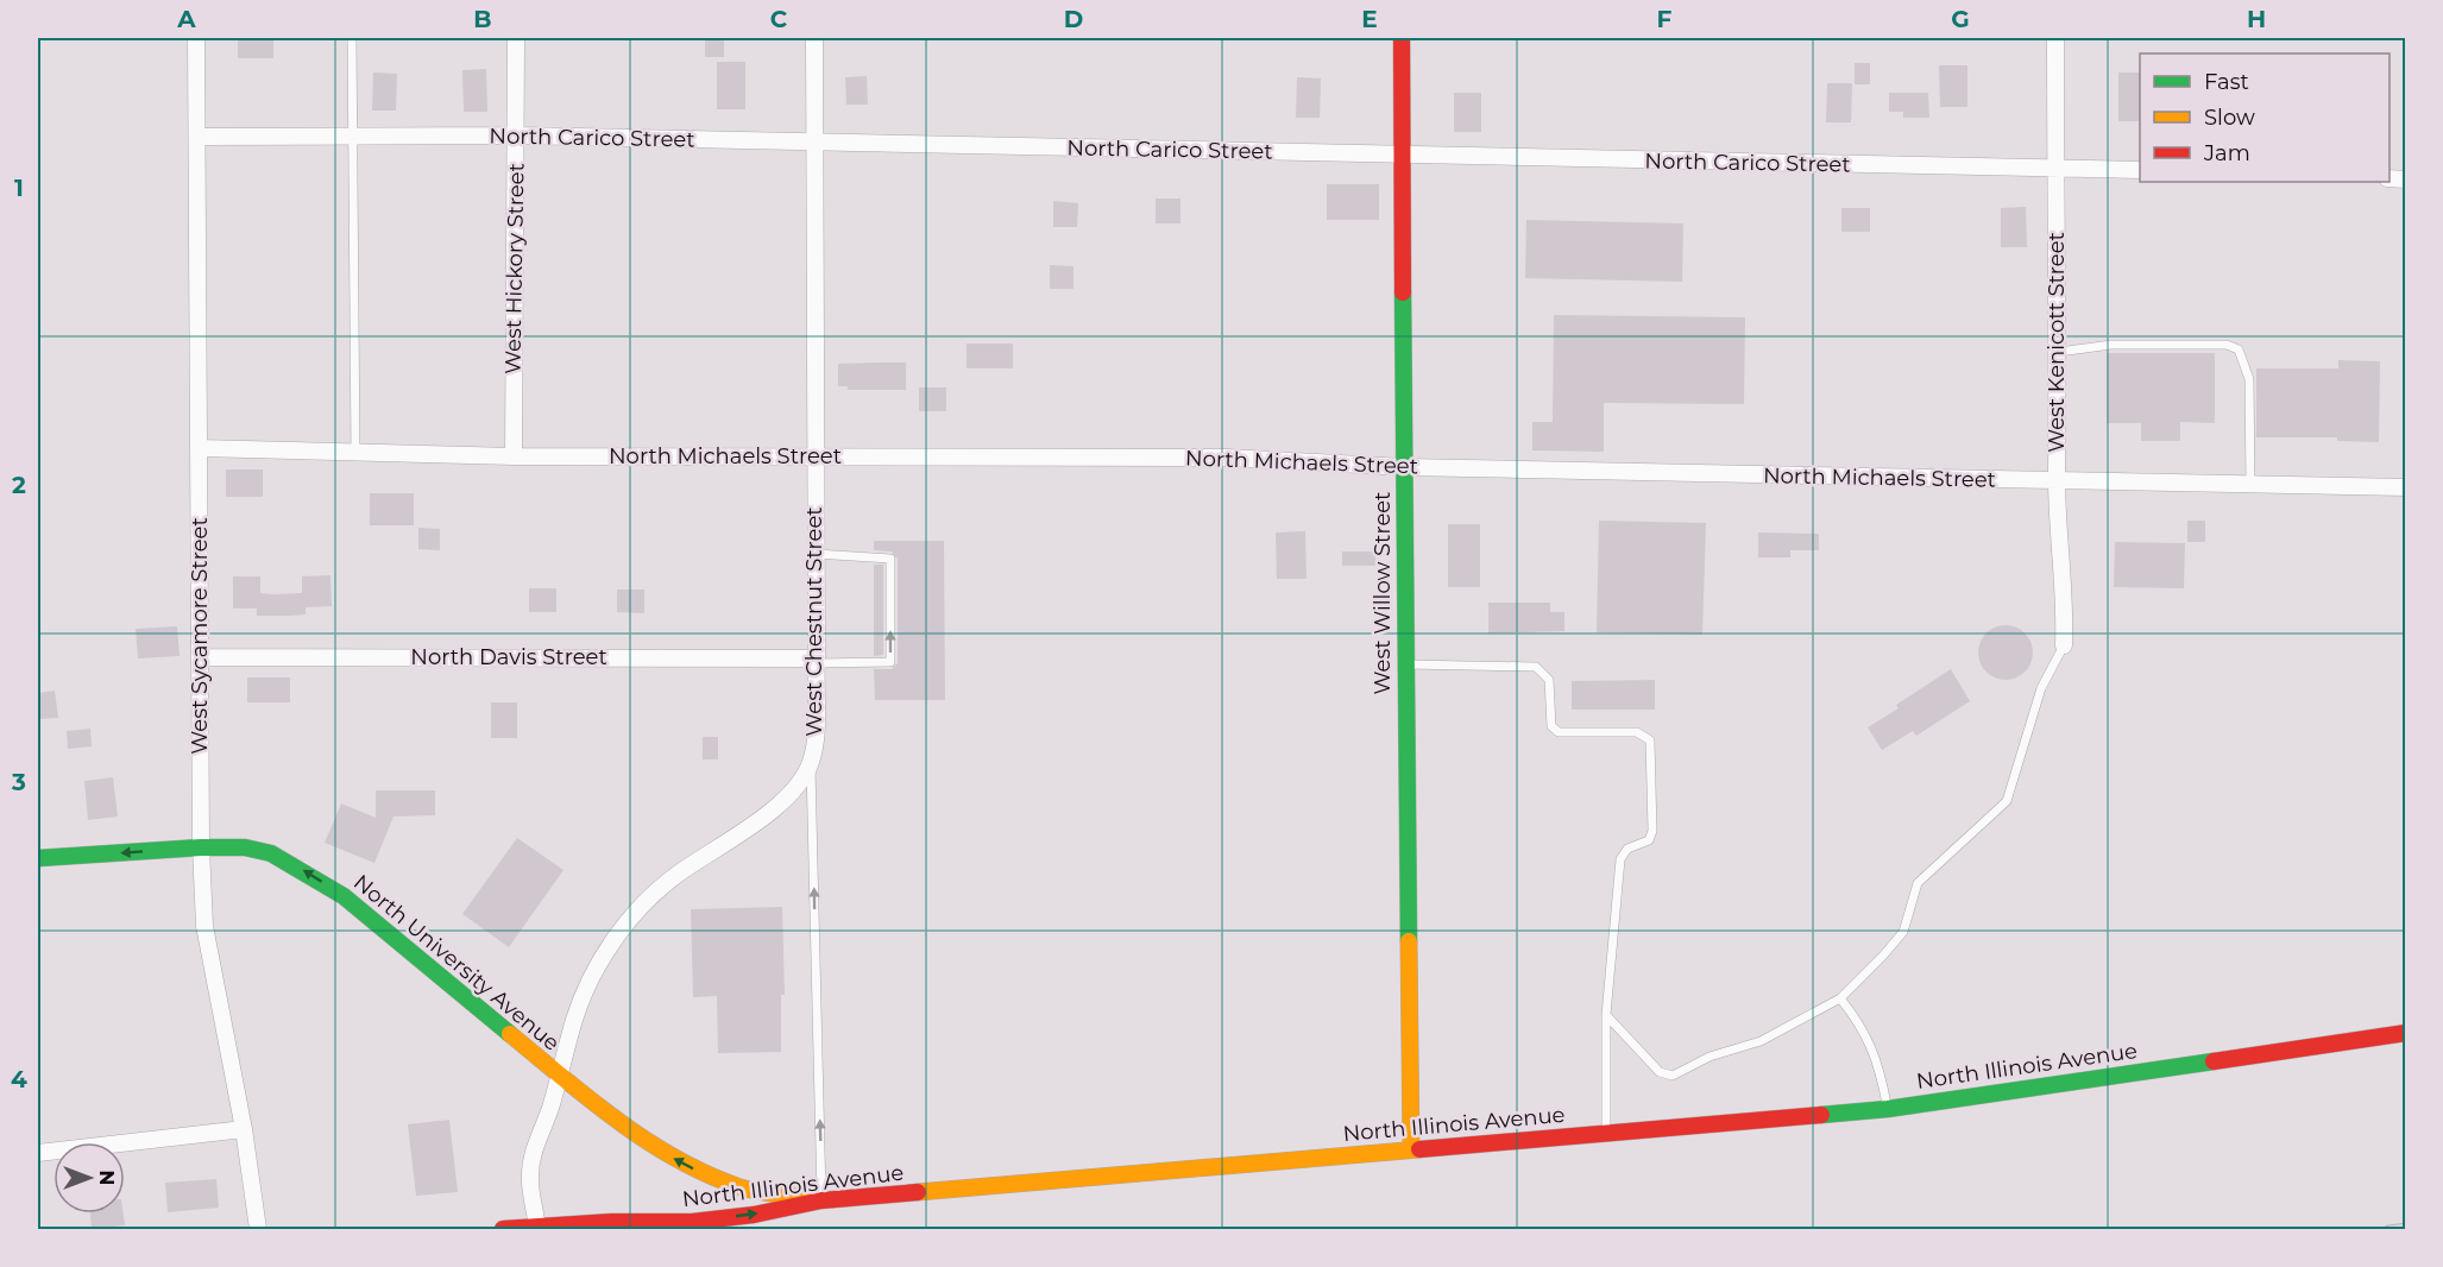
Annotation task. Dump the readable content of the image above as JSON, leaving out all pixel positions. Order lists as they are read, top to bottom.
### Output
{
  "streets": {
    "main road": ["West Willow Street", "North University Avenue", "North Illinois Avenue"],
    "street": [
      "North Carico Street",
      "West Hickory Street",
      "West Kenicott Street",
      "North Michaels Street",
      "West Chestnut Street",
      "West Sycamore Street",
      "North Davis Street"
    ]
  },
  "crossings": [
    ["North Carico Street", "West Hickory Street"],
    ["North Carico Street", "West Kenicott Street"],
    ["North Carico Street", "West Willow Street"],
    ["North Carico Street", "West Chestnut Street"],
    ["North Carico Street", "West Sycamore Street"],
    ["West Hickory Street", "North Michaels Street"],
    ["West Kenicott Street", "North Michaels Street"],
    ["North Michaels Street", "West Willow Street"],
    ["North Michaels Street", "West Chestnut Street"],
    ["North Michaels Street", "West Sycamore Street"],
    ["West Willow Street", "North Illinois Avenue"],
    ["West Chestnut Street", "North Davis Street"],
    ["West Chestnut Street", "North University Avenue"],
    ["West Chestnut Street", "North Illinois Avenue"],
    ["West Sycamore Street", "North Davis Street"],
    ["West Sycamore Street", "North University Avenue"],
    ["North University Avenue", "North Illinois Avenue"]
  ],
  "one_way": ["North University Avenue"],
  "legend": ["Fast", "Slow", "Jam"],
  "north": "right",
  "grid": {
    "columns": [
      "A",
      "B",
      "C",
      "D",
      "E",
      "F",
      "G",
      "H"
    ],
    "rows": [
      "1",
      "2",
      "3",
      "4"
    ]
  }
}
